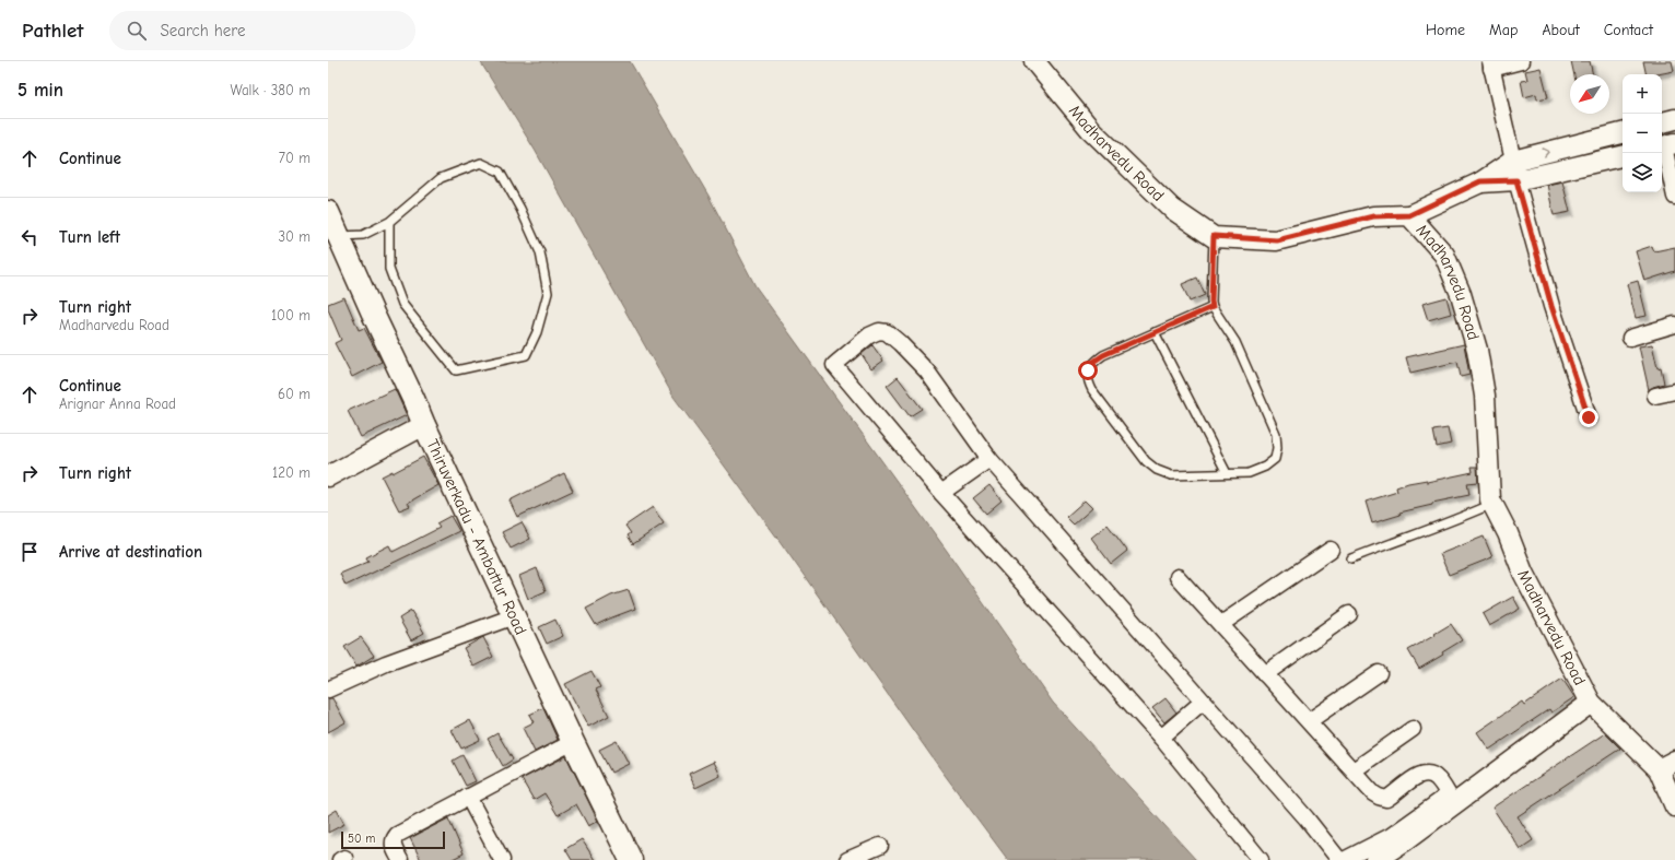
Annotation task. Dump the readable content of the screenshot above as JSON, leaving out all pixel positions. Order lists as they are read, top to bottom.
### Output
{
  "streets": {
    "main road": ["Thiruverkadu - Ambattur Road"],
    "street": ["Madharvedu Road"]
  },
  "scale_bar": "50 m",
  "north": "bottom left",
  "page": {
    "header": "Pathlet",
    "search": "Search here",
    "nav": [
      "Home",
      "Map",
      "About",
      "Contact"
    ],
    "heading": ["5 min", "Walk · 380 m"],
    "map_buttons": ["+", "−"],
    "list": [
      ["Continue", "70 m"],
      ["Turn left", "30 m"],
      ["Turn right", "Madharvedu Road", "100 m"],
      ["Continue", "Arignar Anna Road", "60 m"],
      ["Turn right", "120 m"],
      "Arrive at destination"
    ],
    "scale": "50 m"
  }
}
